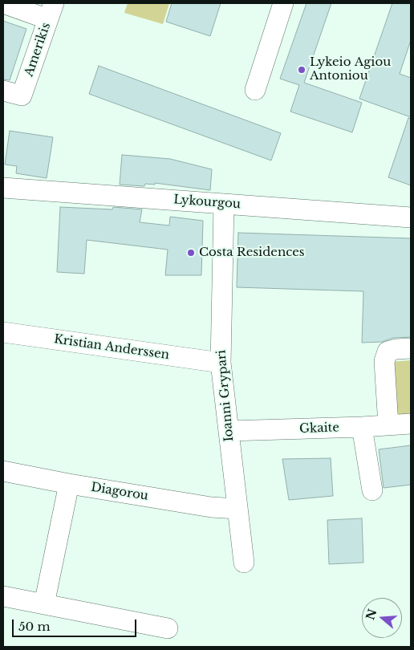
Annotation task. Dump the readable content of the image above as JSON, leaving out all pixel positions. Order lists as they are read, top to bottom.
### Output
{
  "streets": {
    "street": [
      "Amerikis",
      "Lykourgou",
      "Kristian Anderssen",
      "Ioanni Grypari",
      "Gkaite",
      "Diagorou"
    ]
  },
  "crossings": [
    ["Lykourgou", "Ioanni Grypari"],
    ["Kristian Anderssen", "Ioanni Grypari"],
    ["Ioanni Grypari", "Gkaite"],
    ["Ioanni Grypari", "Diagorou"]
  ],
  "places": ["Lykeio Agiou Antoniou", "Costa Residences"],
  "scale_bar": "50 m",
  "north": "left"
}
